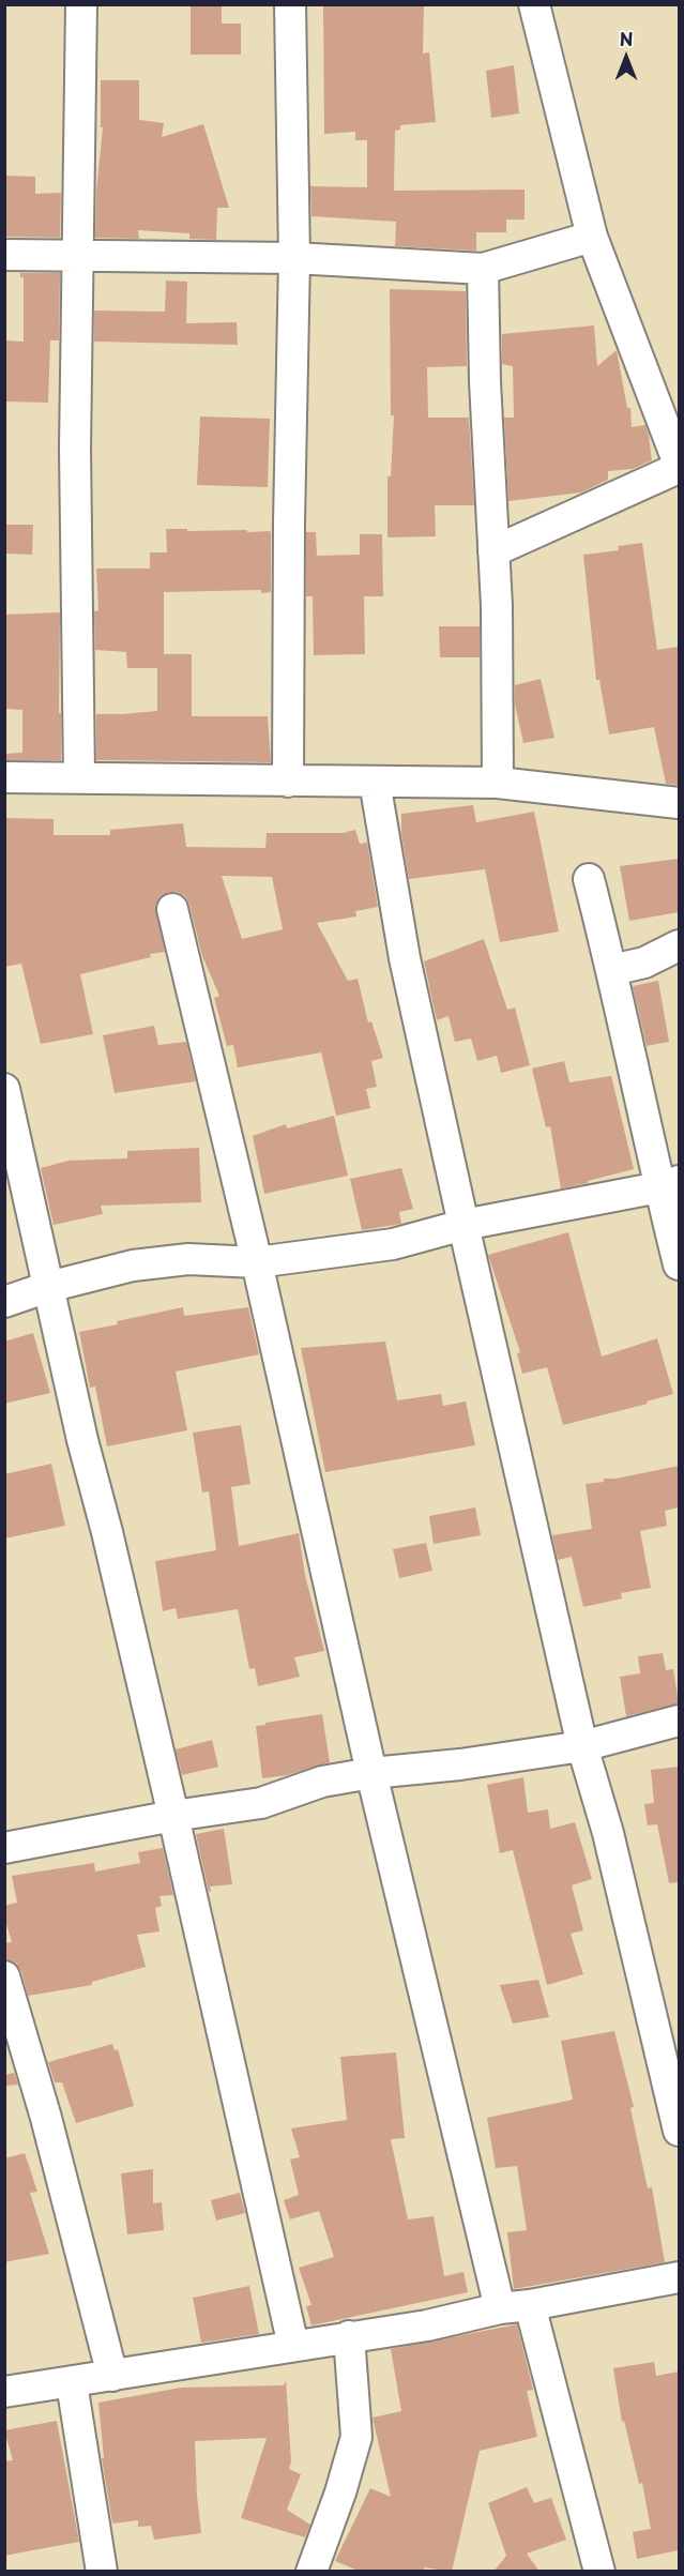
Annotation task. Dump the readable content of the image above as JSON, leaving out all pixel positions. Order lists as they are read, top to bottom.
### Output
{
  "north": "top"
}
